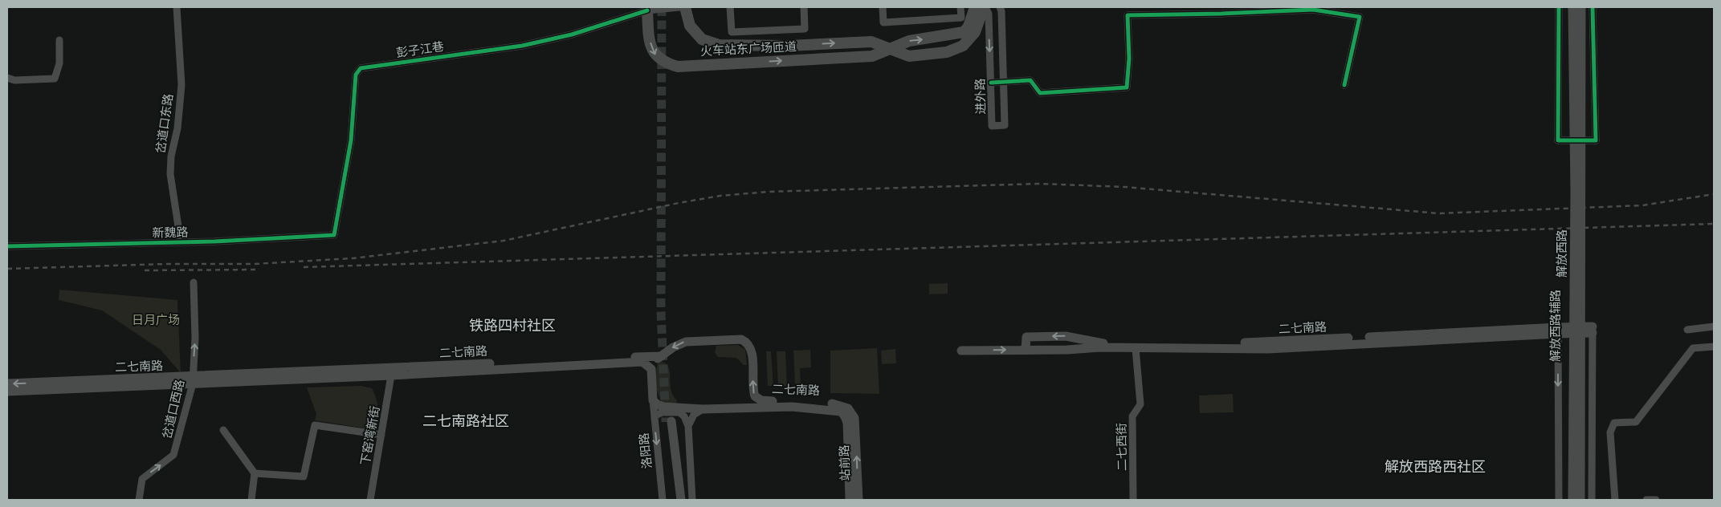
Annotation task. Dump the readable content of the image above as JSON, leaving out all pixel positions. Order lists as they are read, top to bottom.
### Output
{
  "streets": {
    "highway": ["火车站东广场匝道"],
    "main road": [
      "解放西路",
      "解放西路辅路",
      "二七南路",
      "洛阳路",
      "站前路"
    ],
    "street": [
      "彭子江巷",
      "进外路",
      "岔道口东路",
      "新魏路",
      "岔道口西路",
      "下窑湾新街",
      "二七西街"
    ]
  },
  "crossings": [
    ["火车站东广场匝道", "彭子江巷"],
    ["火车站东广场匝道", "进外路"],
    ["彭子江巷", "新魏路"],
    ["岔道口东路", "新魏路"],
    ["解放西路", "解放西路辅路"],
    ["解放西路辅路", "二七南路"],
    ["二七南路", "岔道口西路"],
    ["二七南路", "下窑湾新街"],
    ["二七南路", "二七西街"],
    ["二七南路", "洛阳路"],
    ["二七南路", "站前路"]
  ],
  "one_way": ["火车站东广场匝道", "岔道口西路"],
  "districts": ["铁路四村社区", "二七南路社区", "解放西路西社区"],
  "parks": ["日月广场"]
}
